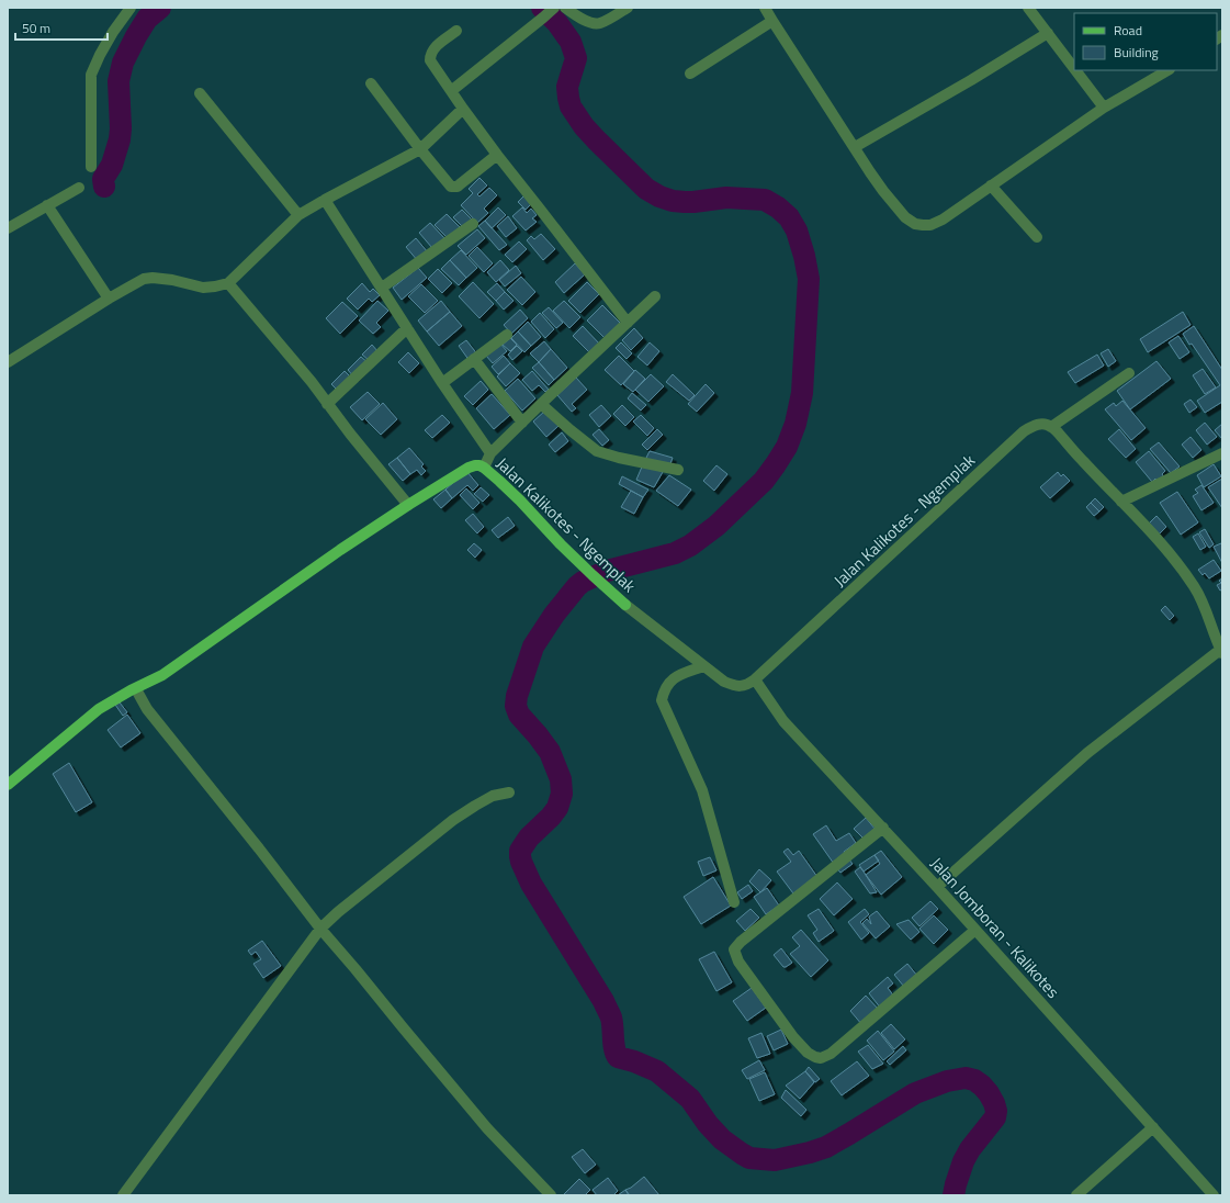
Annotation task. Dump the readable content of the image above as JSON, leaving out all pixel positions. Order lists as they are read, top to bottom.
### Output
{
  "streets": {
    "main road": ["Jalan Kalikotes - Ngemplak"],
    "street": ["Jalan Jomboran - Kalikotes"]
  },
  "crossings": [
    ["Jalan Kalikotes - Ngemplak", "Jalan Jomboran - Kalikotes"]
  ],
  "legend": ["Road", "Building"],
  "scale_bar": "50 m"
}
